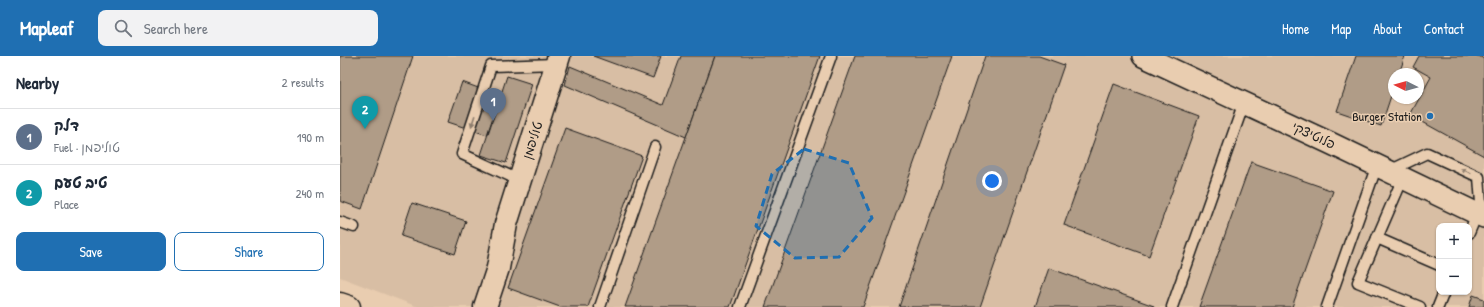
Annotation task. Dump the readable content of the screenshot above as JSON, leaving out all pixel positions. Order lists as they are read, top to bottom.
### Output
{
  "streets": {
    "street": ["פלוטיצקי", "טוליפמן"]
  },
  "places": ["Burger Station"],
  "north": "left",
  "page": {
    "header": "Mapleaf",
    "search": "Search here",
    "nav": [
      "Home",
      "Map",
      "About",
      "Contact"
    ],
    "heading": ["Nearby", "2 results"],
    "pins": ["1", "2"],
    "list": [
      {
        "mark": "1",
        "name": "דלק",
        "note": "Fuel · טוליפמן",
        "value": "190 m"
      },
      {
        "mark": "2",
        "name": "טיב טעם",
        "note": "Place",
        "value": "240 m"
      }
    ],
    "buttons": ["Save", "Share"],
    "map_buttons": ["+", "−"]
  }
}
